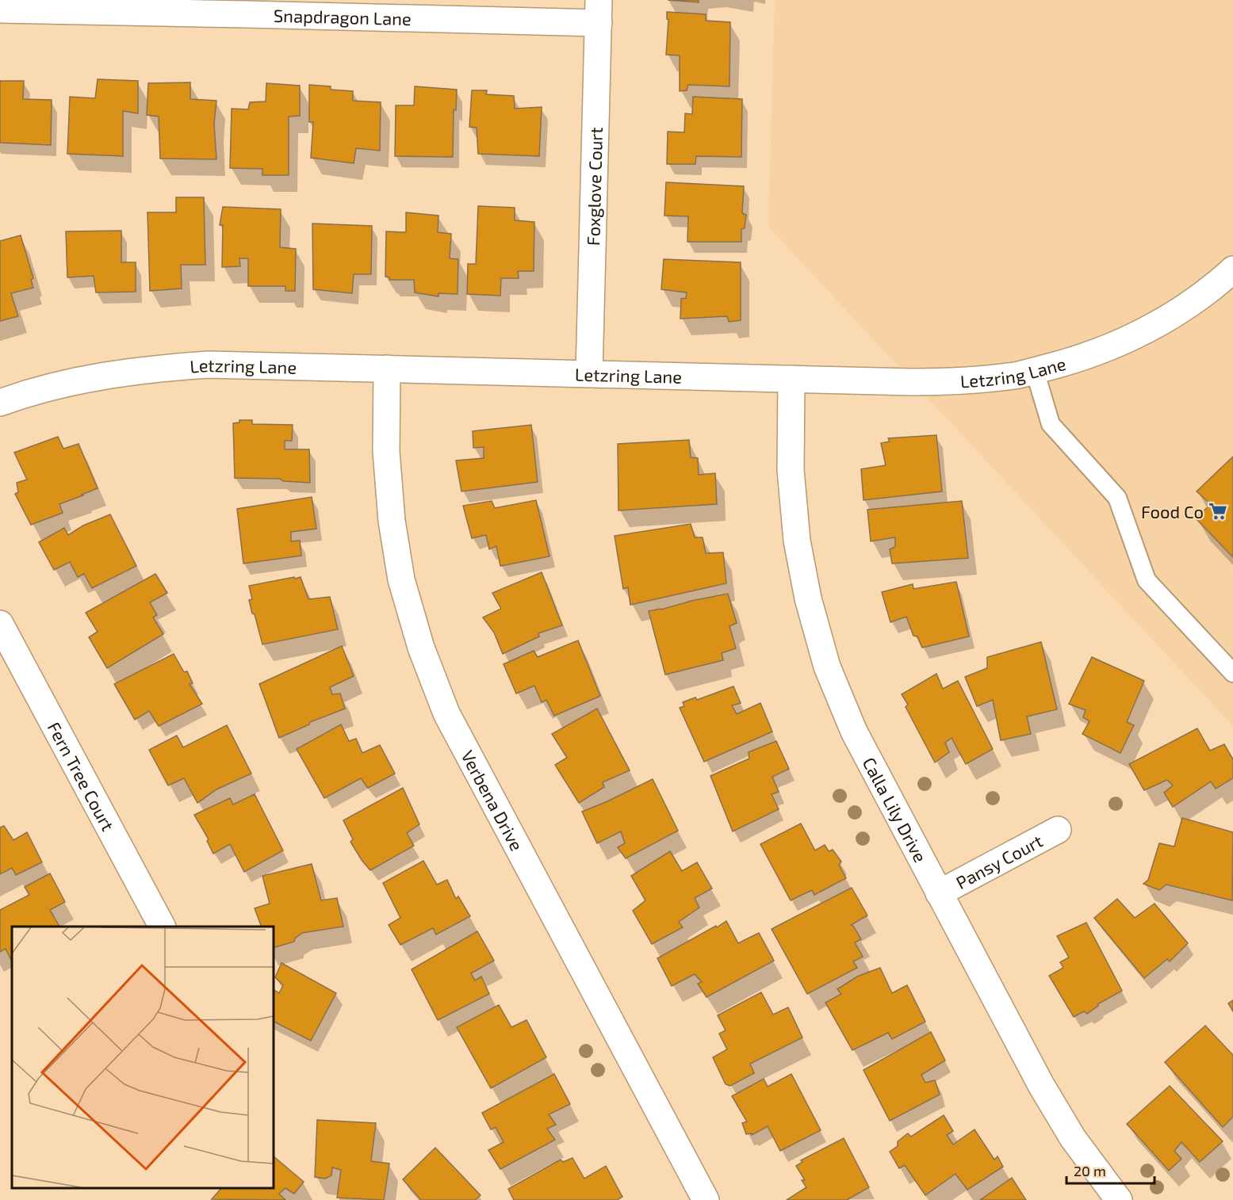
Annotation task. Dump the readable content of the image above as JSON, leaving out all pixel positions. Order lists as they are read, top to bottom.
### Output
{
  "streets": {
    "street": [
      "Snapdragon Lane",
      "Foxglove Court",
      "Letzring Lane",
      "Fern Tree Court",
      "Verbena Drive",
      "Calla Lily Drive",
      "Pansy Court"
    ]
  },
  "crossings": [
    ["Snapdragon Lane", "Foxglove Court"],
    ["Foxglove Court", "Letzring Lane"],
    ["Letzring Lane", "Verbena Drive"],
    ["Letzring Lane", "Calla Lily Drive"],
    ["Calla Lily Drive", "Pansy Court"]
  ],
  "places": {
    "supermarket": ["Food Co"]
  },
  "scale_bar": "20 m"
}
